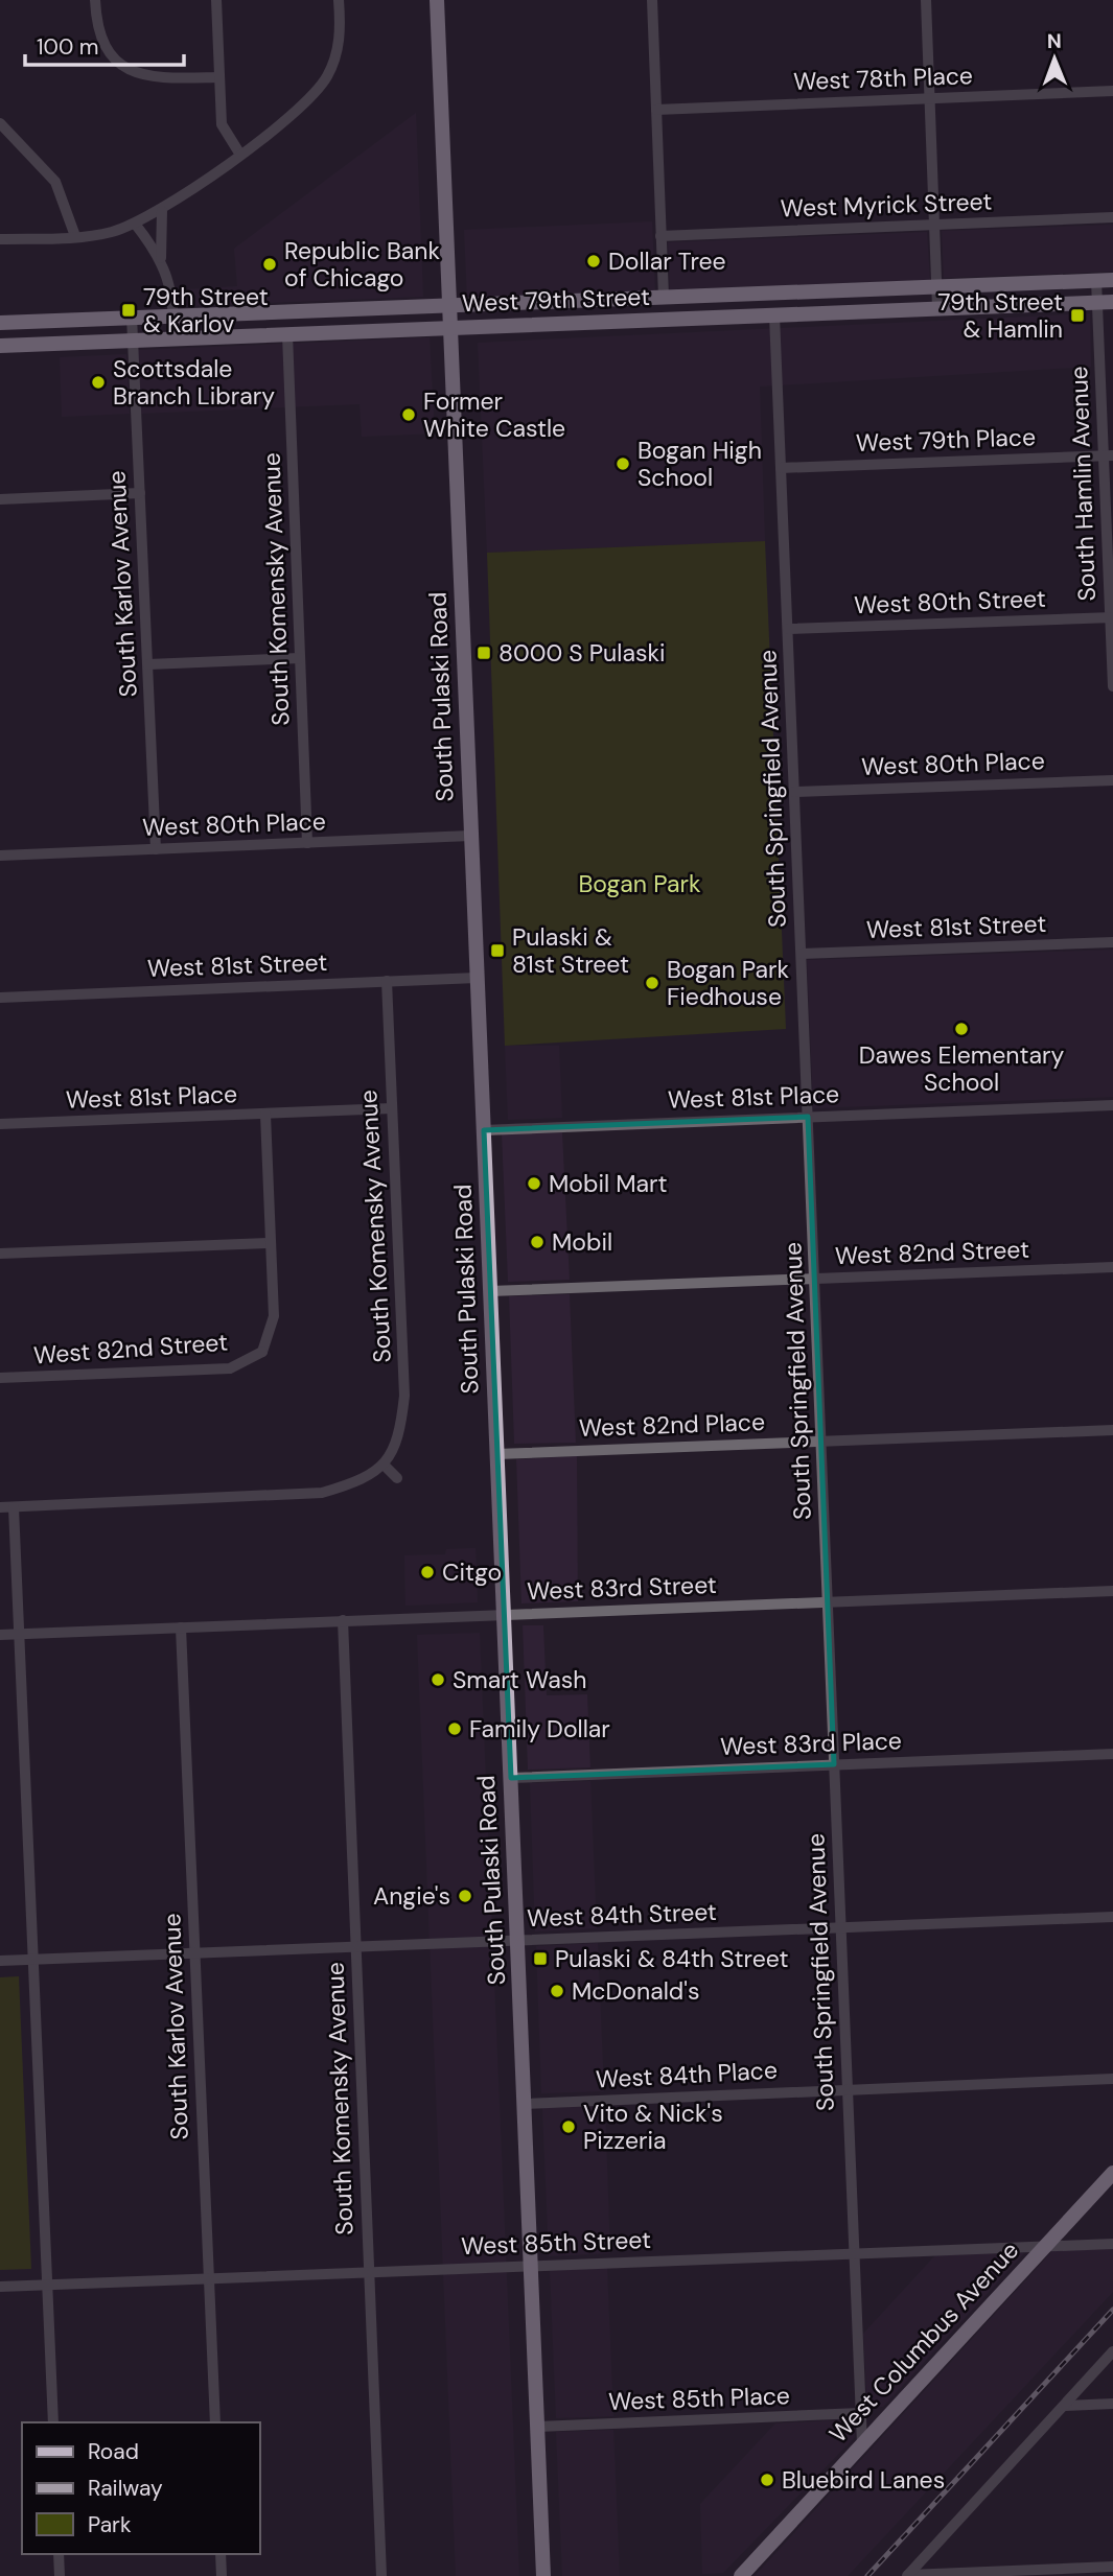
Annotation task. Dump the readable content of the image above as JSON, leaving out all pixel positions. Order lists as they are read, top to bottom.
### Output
{
  "streets": {
    "main road": ["West 79th Street", "South Pulaski Road", "West Columbus Avenue"],
    "street": [
      "West 78th Place",
      "West Myrick Street",
      "West 79th Place",
      "South Hamlin Avenue",
      "South Karlov Avenue",
      "South Komensky Avenue",
      "West 80th Street",
      "West 80th Place",
      "South Springfield Avenue",
      "West 81st Street",
      "West 81st Place",
      "West 82nd Street",
      "West 82nd Place",
      "West 83rd Street",
      "West 83rd Place",
      "West 84th Street",
      "West 84th Place",
      "West 85th Street",
      "West 85th Place"
    ]
  },
  "crossings": [
    ["West 79th Street", "South Hamlin Avenue"],
    ["West 79th Street", "South Karlov Avenue"],
    ["West 79th Street", "South Komensky Avenue"],
    ["West 79th Street", "South Pulaski Road"],
    ["West 79th Street", "South Springfield Avenue"],
    ["West 79th Place", "South Hamlin Avenue"],
    ["West 79th Place", "South Springfield Avenue"],
    ["South Hamlin Avenue", "West 80th Street"],
    ["South Karlov Avenue", "West 80th Place"],
    ["South Karlov Avenue", "West 83rd Street"],
    ["South Karlov Avenue", "West 84th Street"],
    ["South Karlov Avenue", "West 85th Street"],
    ["South Komensky Avenue", "West 80th Place"],
    ["South Komensky Avenue", "West 81st Street"],
    ["South Komensky Avenue", "West 81st Place"],
    ["South Komensky Avenue", "West 83rd Street"],
    ["South Komensky Avenue", "West 84th Street"],
    ["South Komensky Avenue", "West 85th Street"],
    ["West 80th Street", "South Springfield Avenue"],
    ["South Pulaski Road", "West 80th Place"],
    ["South Pulaski Road", "West 81st Street"],
    ["South Pulaski Road", "West 81st Place"],
    ["South Pulaski Road", "West 82nd Street"],
    ["South Pulaski Road", "West 82nd Place"],
    ["South Pulaski Road", "West 83rd Street"],
    ["South Pulaski Road", "West 83rd Place"],
    ["South Pulaski Road", "West 84th Street"],
    ["South Pulaski Road", "West 84th Place"],
    ["South Pulaski Road", "West 85th Street"],
    ["South Pulaski Road", "West 85th Place"],
    ["West 80th Place", "South Springfield Avenue"],
    ["South Springfield Avenue", "West 81st Street"],
    ["South Springfield Avenue", "West 81st Place"],
    ["South Springfield Avenue", "West 82nd Street"],
    ["South Springfield Avenue", "West 82nd Place"],
    ["South Springfield Avenue", "West 83rd Street"],
    ["South Springfield Avenue", "West 83rd Place"],
    ["South Springfield Avenue", "West 84th Street"],
    ["South Springfield Avenue", "West 84th Place"],
    ["South Springfield Avenue", "West 85th Street"],
    ["South Springfield Avenue", "West Columbus Avenue"],
    ["South Springfield Avenue", "West 85th Place"],
    ["West 85th Street", "West Columbus Avenue"]
  ],
  "parks": ["Bogan Park"],
  "places": {
    "other": [
      "Dollar Tree",
      "Republic Bank of Chicago",
      "Scottsdale Branch Library",
      "Former White Castle",
      "Bogan High School",
      "Bogan Park Fiedhouse",
      "Dawes Elementary School",
      "Mobil Mart",
      "Mobil",
      "Citgo",
      "Smart Wash",
      "Family Dollar",
      "Angie's",
      "McDonald's",
      "Vito & Nick's Pizzeria",
      "Bluebird Lanes"
    ],
    "transit": [
      "79th Street & Karlov",
      "79th Street & Hamlin",
      "8000 S Pulaski",
      "Pulaski & 81st Street",
      "Pulaski & 84th Street"
    ]
  },
  "legend": ["Road", "Railway", "Park"],
  "scale_bar": "100 m",
  "north": "top"
}
